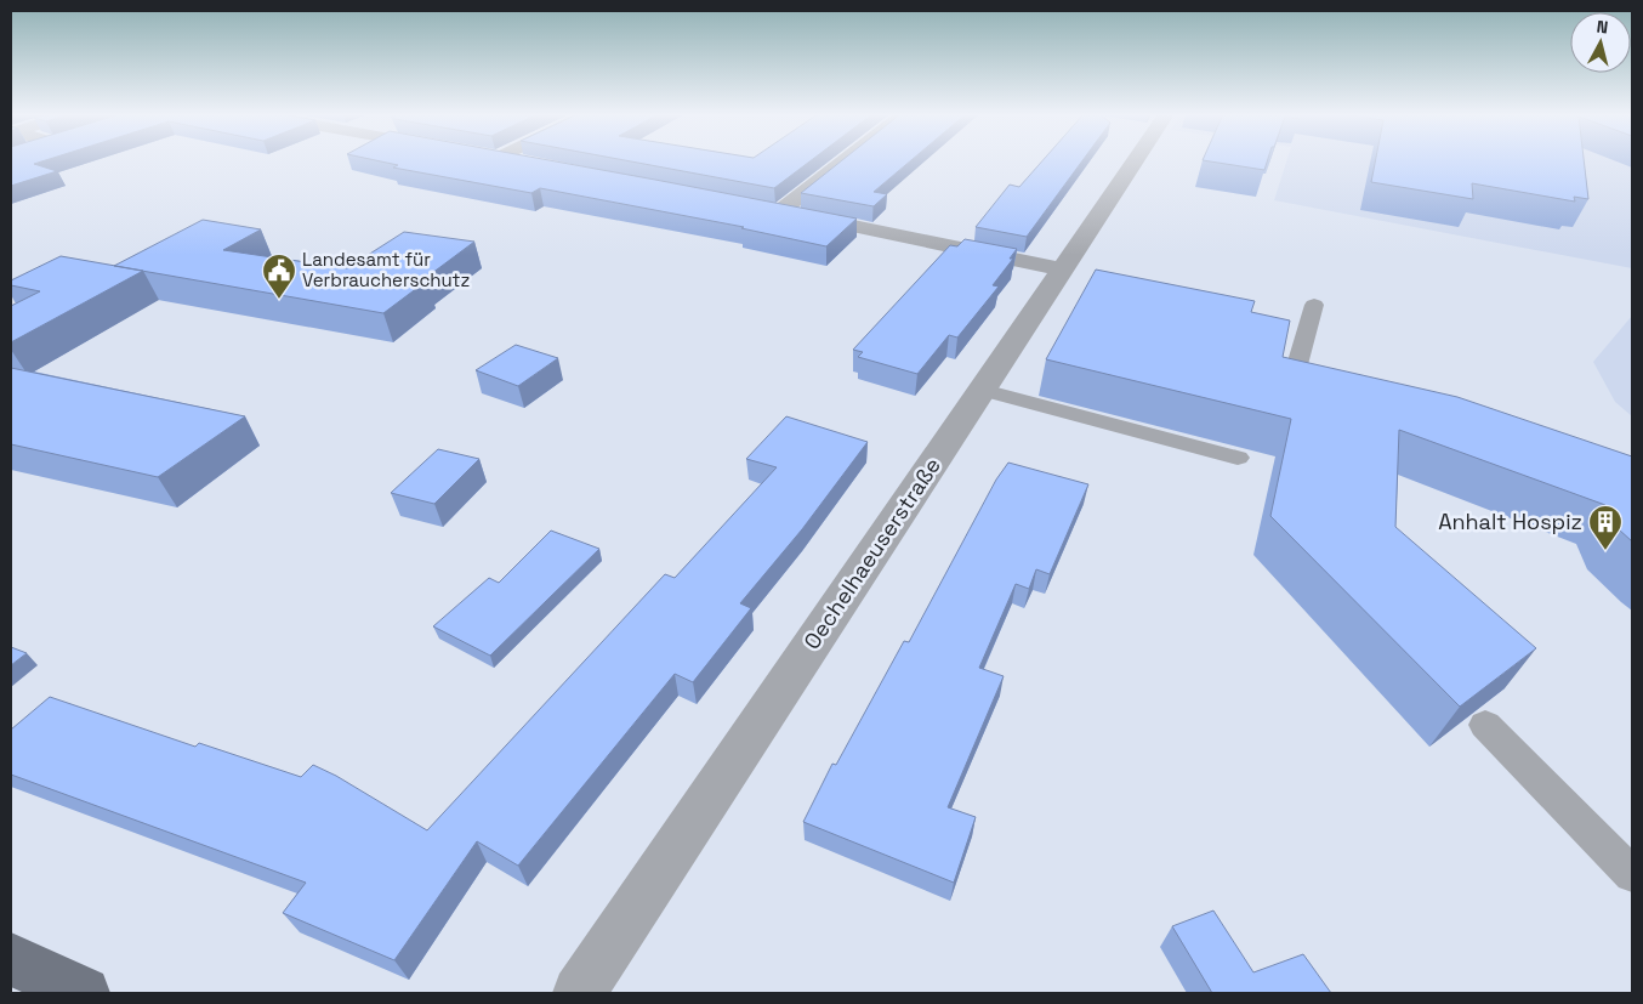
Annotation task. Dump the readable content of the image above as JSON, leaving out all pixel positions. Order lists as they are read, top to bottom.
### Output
{
  "streets": {
    "street": ["Oechelhaeuserstraße"]
  },
  "places": {
    "public building": ["Landesamt für Verbraucherschutz"],
    "building": ["Anhalt Hospiz"]
  },
  "north": "top"
}
